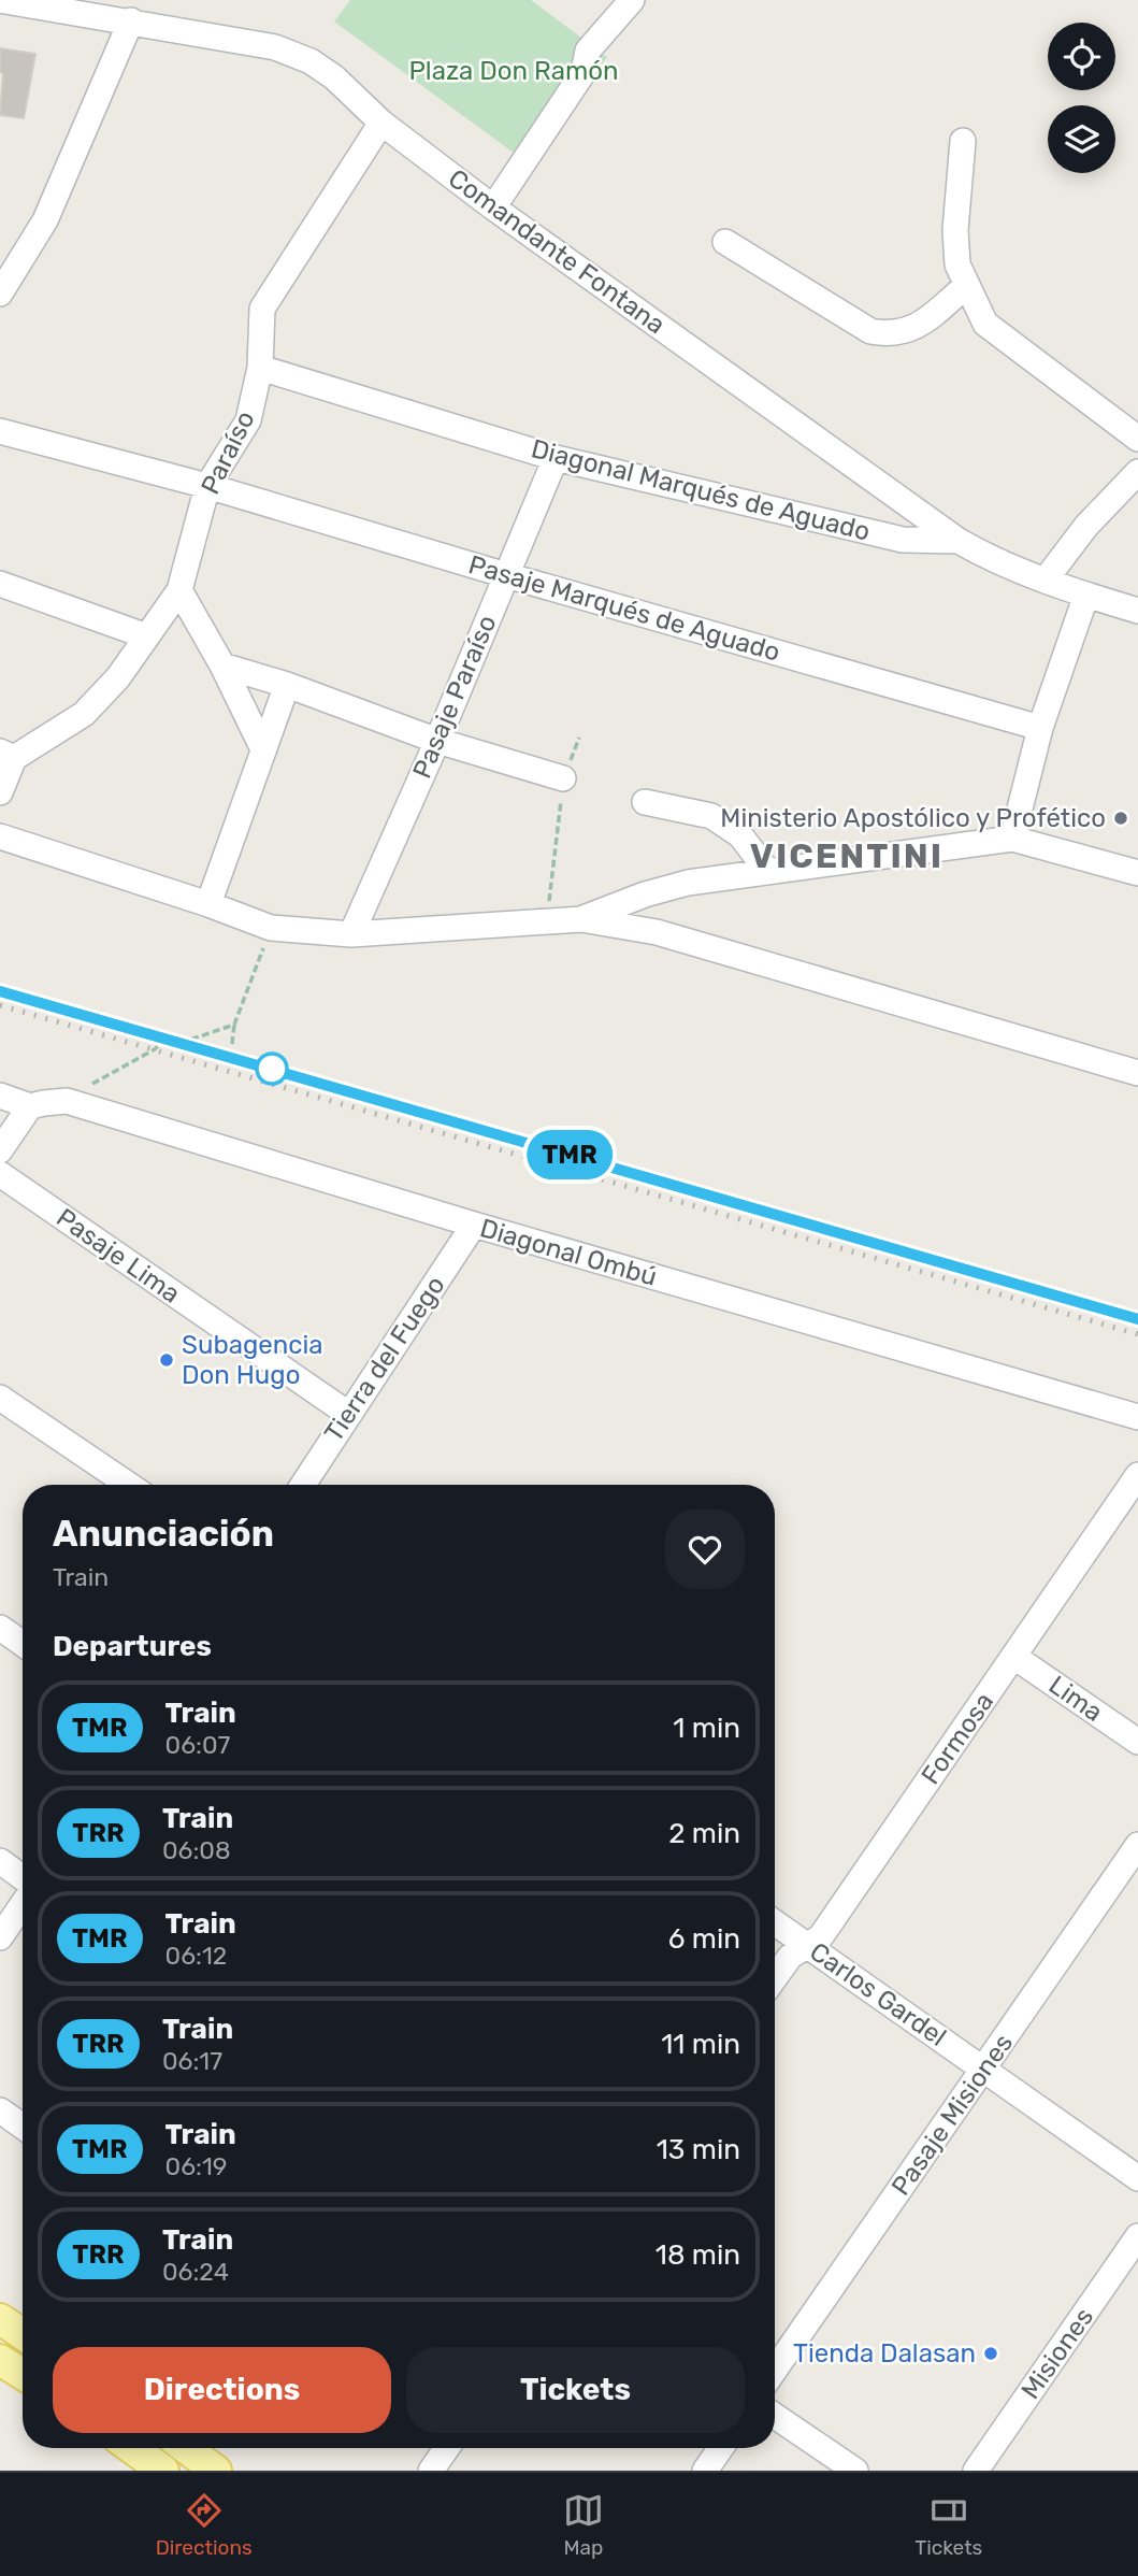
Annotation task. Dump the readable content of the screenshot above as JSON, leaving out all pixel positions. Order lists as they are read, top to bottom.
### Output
{
  "streets": {
    "street": [
      "Comandante Fontana",
      "Paraíso",
      "Diagonal Marqués de Aguado",
      "Pasaje Marqués de Aguado",
      "Pasaje Paraíso",
      "Diagonal Ombú",
      "Pasaje Lima",
      "Tierra del Fuego",
      "Lima",
      "Formosa",
      "Carlos Gardel",
      "Pasaje Misiones",
      "Misiones"
    ]
  },
  "crossings": [
    ["Comandante Fontana", "Paraíso"],
    ["Comandante Fontana", "Diagonal Marqués de Aguado"],
    ["Paraíso", "Diagonal Marqués de Aguado"],
    ["Paraíso", "Pasaje Marqués de Aguado"],
    ["Diagonal Marqués de Aguado", "Pasaje Paraíso"],
    ["Pasaje Marqués de Aguado", "Pasaje Paraíso"],
    ["Diagonal Ombú", "Tierra del Fuego"],
    ["Pasaje Lima", "Tierra del Fuego"],
    ["Lima", "Formosa"],
    ["Formosa", "Carlos Gardel"],
    ["Carlos Gardel", "Pasaje Misiones"]
  ],
  "districts": ["VICENTINI"],
  "parks": ["Plaza Don Ramón"],
  "places": ["Ministerio Apostólico y Profético", "Subagencia Don Hugo", "Tienda Dalasan"],
  "page": {
    "on_map": "TMR",
    "heading": [
      ["Anunciación", "Train"],
      "Departures"
    ],
    "list": [
      {
        "mark": "TMR",
        "name": "Train",
        "note": "06:07",
        "value": "1 min"
      },
      {
        "mark": "TRR",
        "name": "Train",
        "note": "06:08",
        "value": "2 min"
      },
      {
        "mark": "TMR",
        "name": "Train",
        "note": "06:12",
        "value": "6 min"
      },
      {
        "mark": "TRR",
        "name": "Train",
        "note": "06:17",
        "value": "11 min"
      },
      {
        "mark": "TMR",
        "name": "Train",
        "note": "06:19",
        "value": "13 min"
      },
      {
        "mark": "TRR",
        "name": "Train",
        "note": "06:24",
        "value": "18 min"
      }
    ],
    "buttons": ["Directions", "Tickets"],
    "tabs": ["Directions", "Map", "Tickets"]
  }
}
